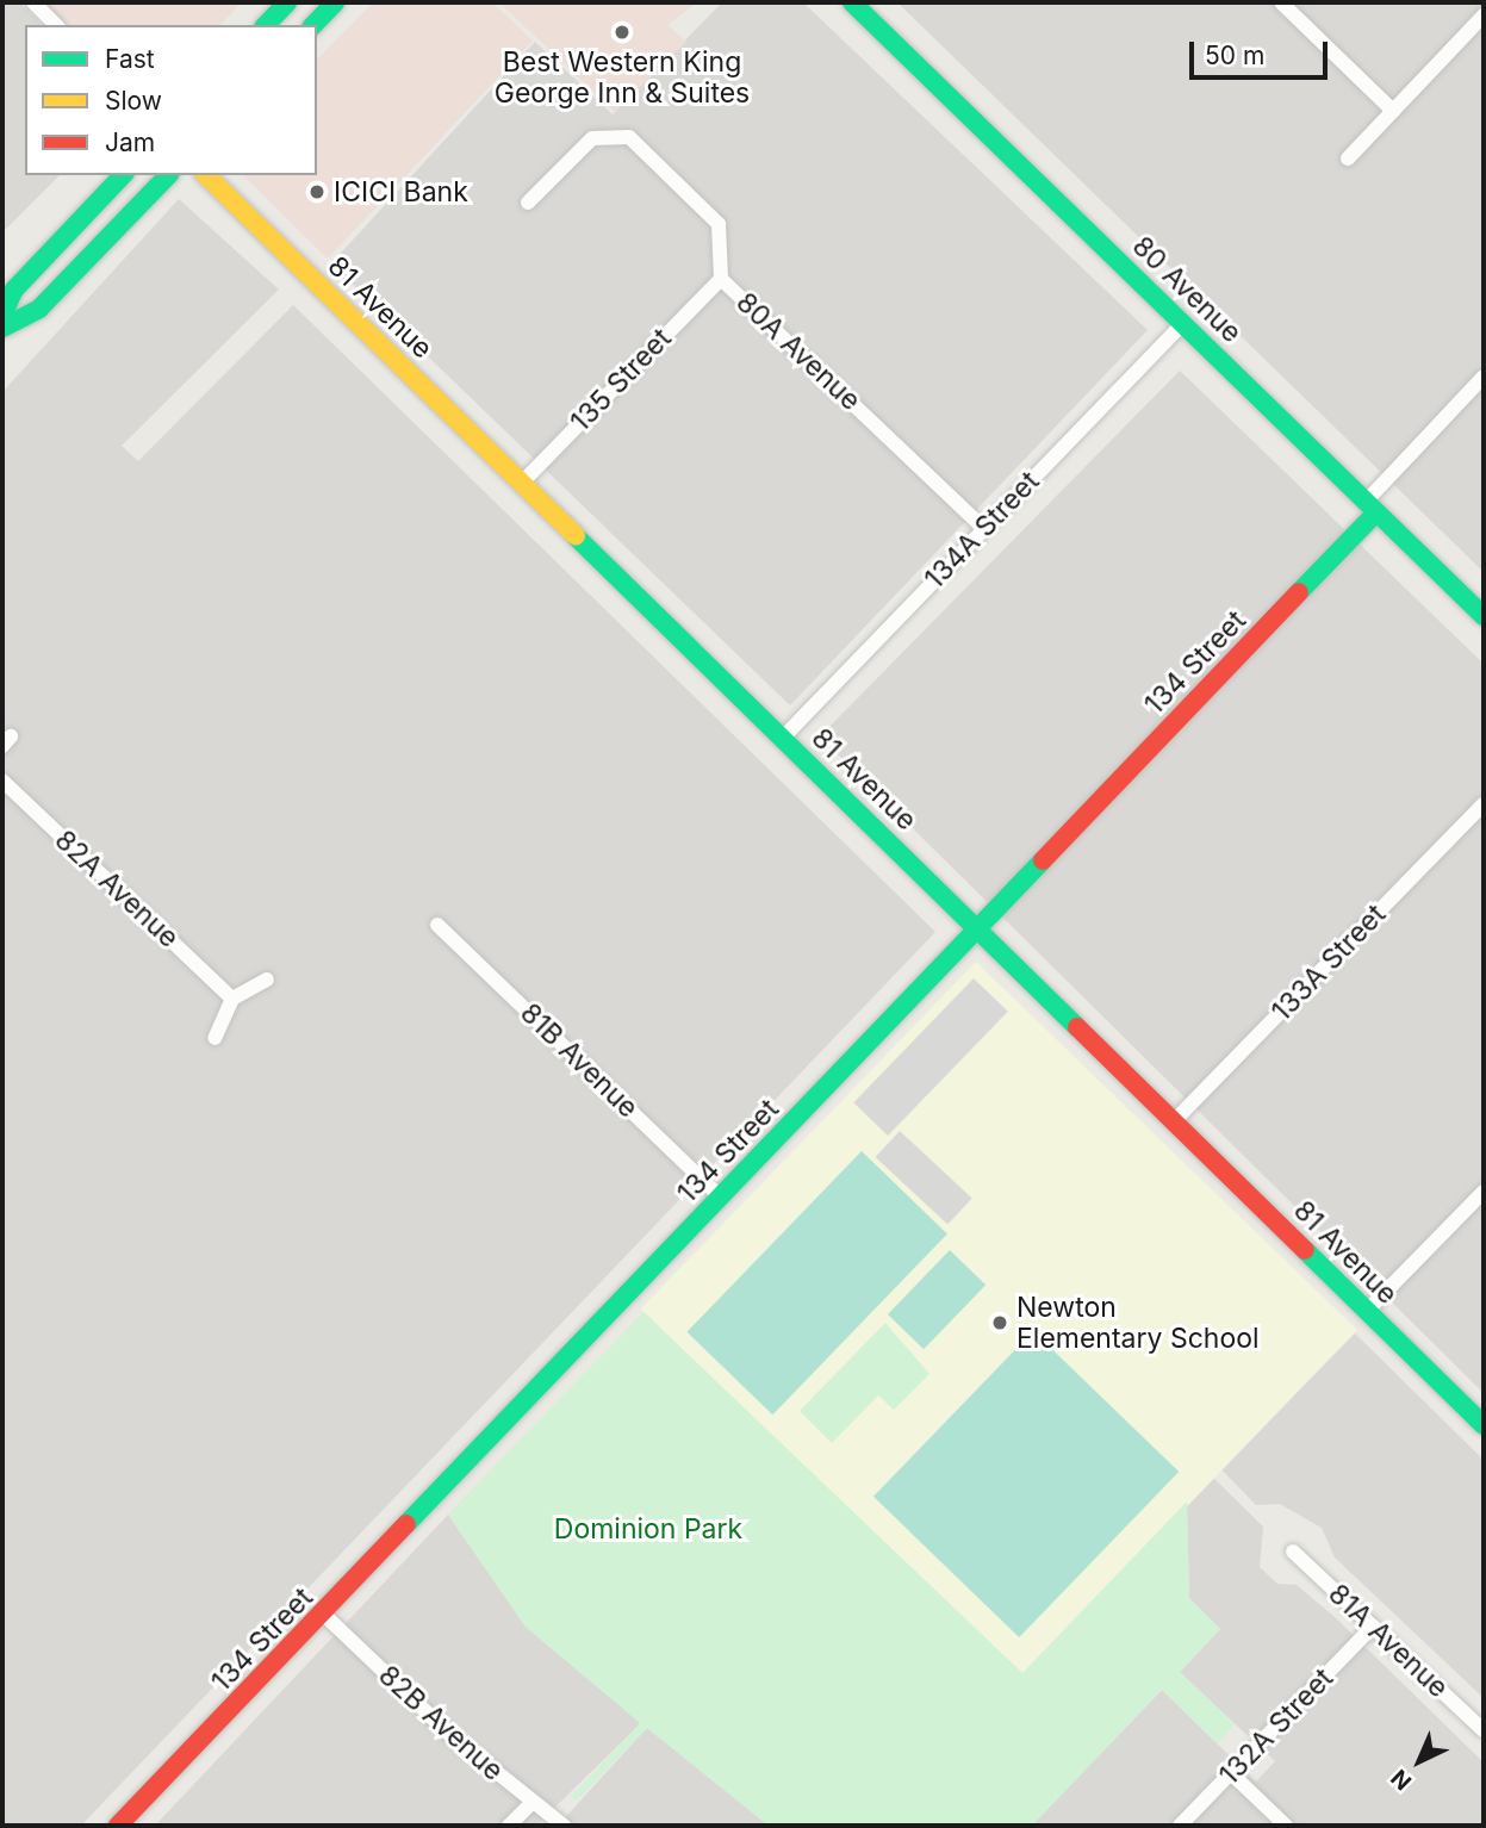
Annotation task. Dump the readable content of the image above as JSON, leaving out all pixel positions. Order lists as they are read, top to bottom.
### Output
{
  "streets": {
    "street": [
      "80 Avenue",
      "81 Avenue",
      "80A Avenue",
      "135 Street",
      "134A Street",
      "134 Street",
      "82A Avenue",
      "133A Street",
      "81B Avenue",
      "81A Avenue",
      "82B Avenue",
      "132A Street"
    ]
  },
  "crossings": [
    ["80 Avenue", "134A Street"],
    ["80 Avenue", "134 Street"],
    ["81 Avenue", "135 Street"],
    ["81 Avenue", "134A Street"],
    ["81 Avenue", "134 Street"],
    ["81 Avenue", "133A Street"],
    ["80A Avenue", "135 Street"],
    ["80A Avenue", "134A Street"],
    ["134 Street", "81B Avenue"],
    ["134 Street", "82B Avenue"],
    ["81A Avenue", "132A Street"]
  ],
  "parks": ["Dominion Park"],
  "places": ["Best Western King George Inn & Suites", "ICICI Bank", "Newton Elementary School"],
  "legend": ["Fast", "Slow", "Jam"],
  "scale_bar": "50 m",
  "north": "bottom left"
}
